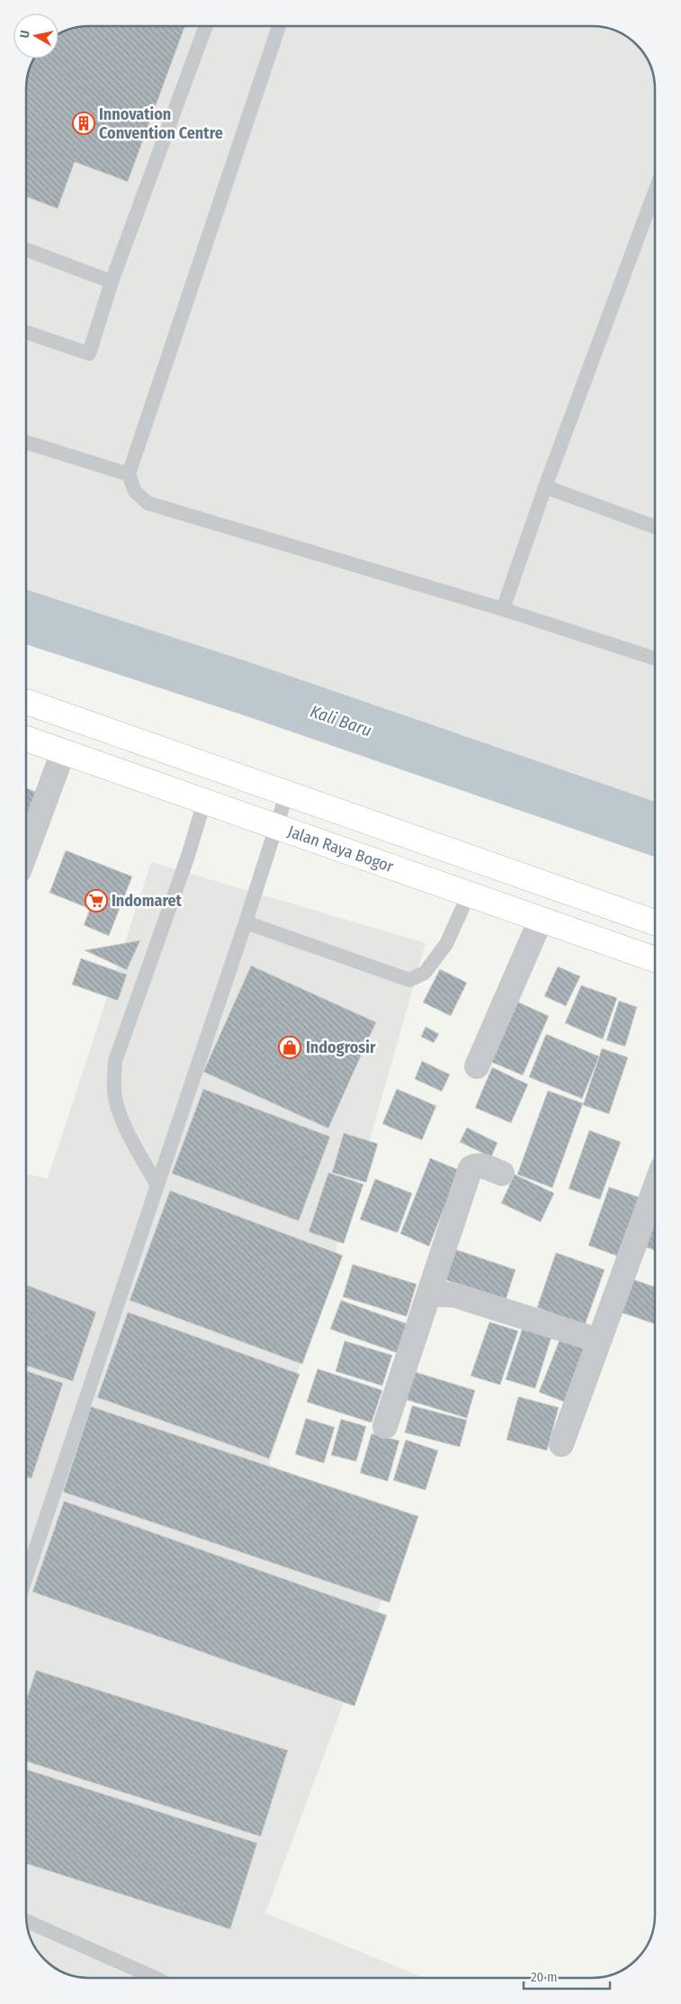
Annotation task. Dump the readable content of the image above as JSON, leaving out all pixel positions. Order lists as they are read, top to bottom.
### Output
{
  "streets": {
    "highway": ["Jalan Raya Bogor"]
  },
  "water": ["Kali Baru"],
  "places": {
    "building": ["Innovation Convention Centre"],
    "supermarket": ["Indomaret"],
    "shop": ["Indogrosir"]
  },
  "scale_bar": "20 m",
  "north": "left"
}
